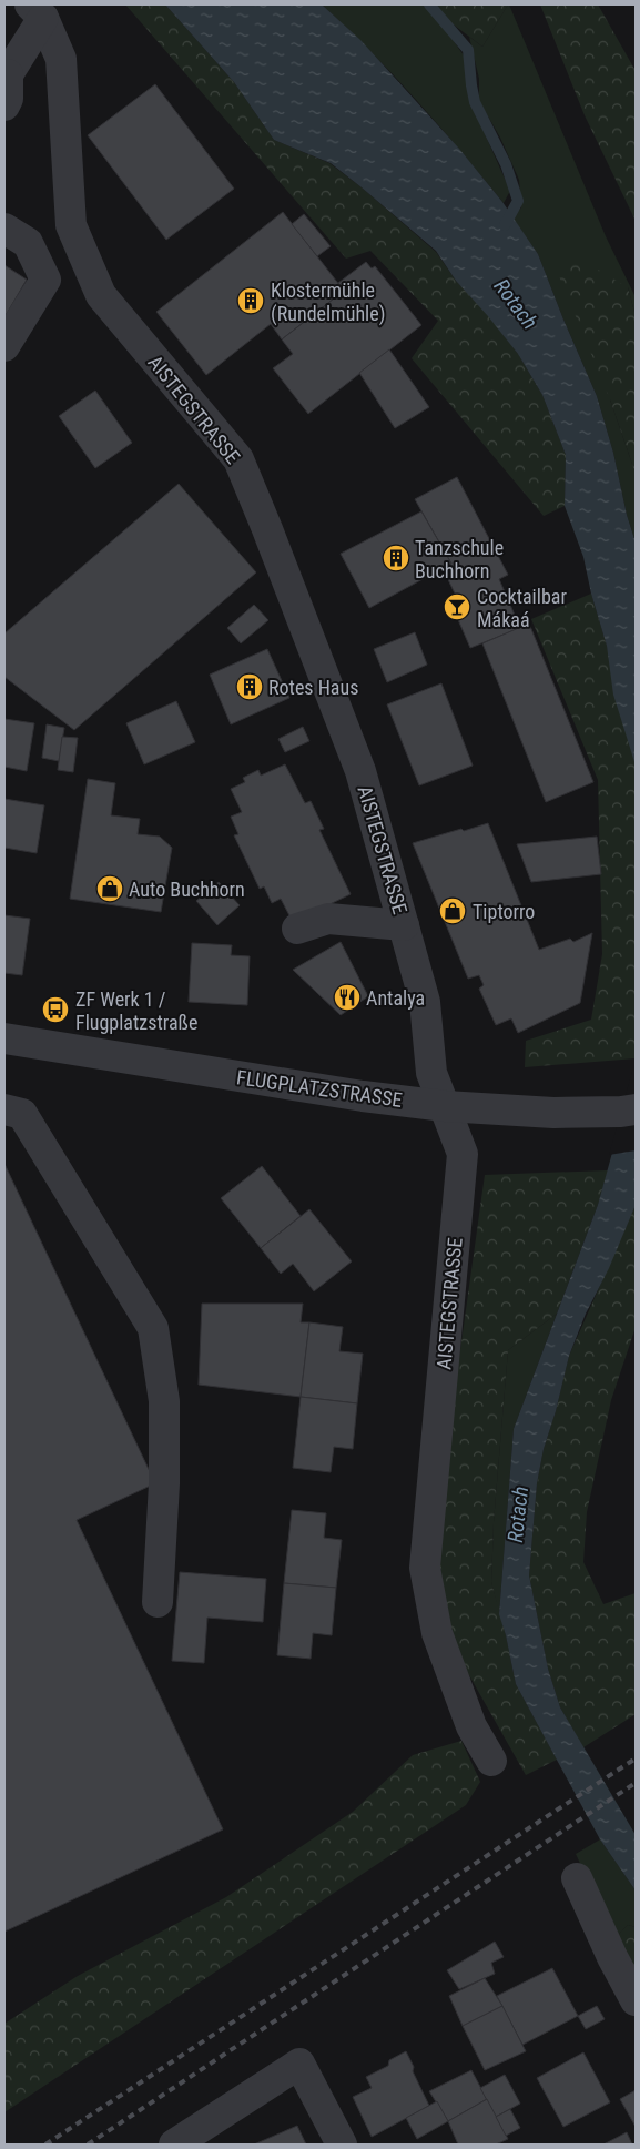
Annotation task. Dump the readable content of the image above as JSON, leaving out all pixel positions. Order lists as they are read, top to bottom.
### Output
{
  "streets": {
    "street": ["AISTEGSTRASSE", "FLUGPLATZSTRASSE"]
  },
  "crossings": [
    ["AISTEGSTRASSE", "FLUGPLATZSTRASSE"]
  ],
  "water": ["Rotach"],
  "places": {
    "building": ["Klostermühle (Rundelmühle)", "Tanzschule Buchhorn", "Rotes Haus"],
    "bar": ["Cocktailbar Mákaá"],
    "shop": ["Auto Buchhorn", "Tiptorro"],
    "restaurant": ["Antalya"],
    "bus stop": ["ZF Werk 1 / Flugplatzstraße"]
  }
}
